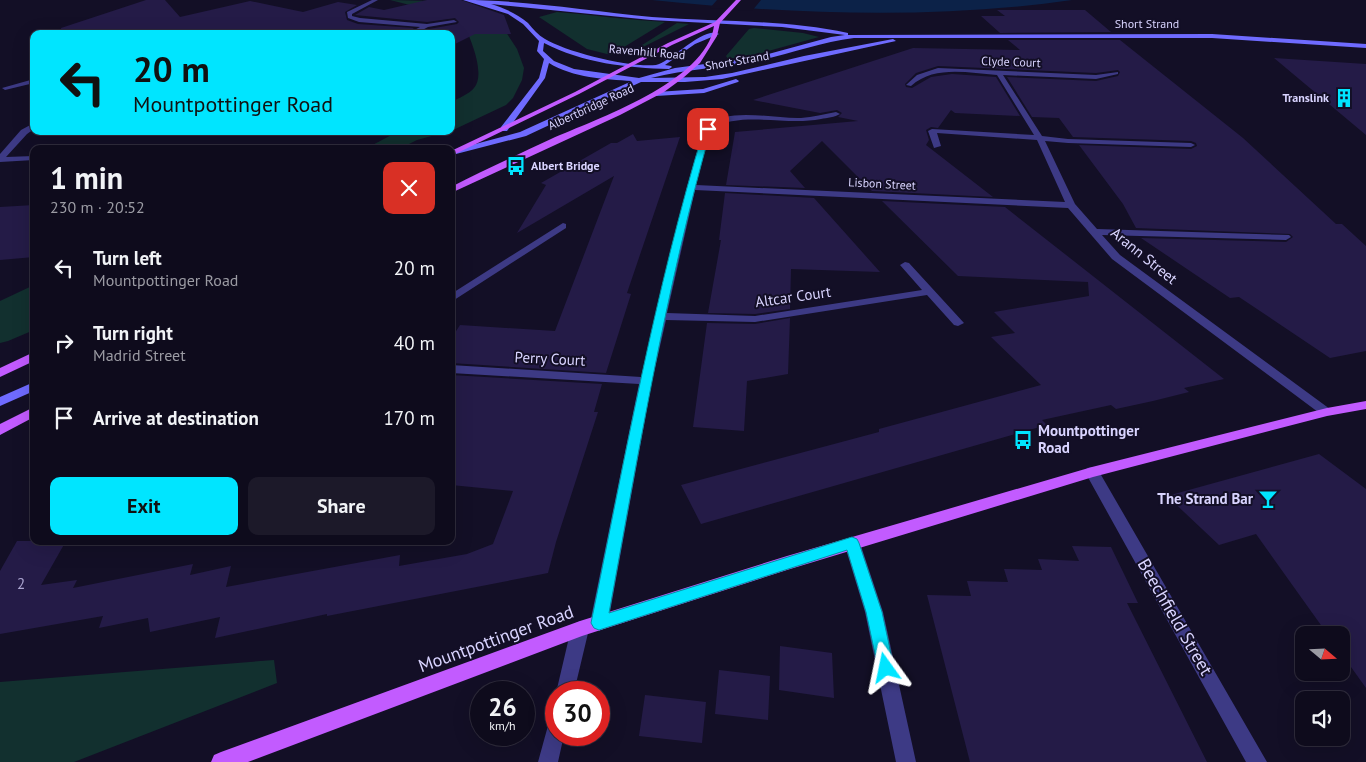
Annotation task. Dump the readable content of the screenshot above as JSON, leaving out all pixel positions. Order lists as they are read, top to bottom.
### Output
{
  "streets": {
    "main road": [
      "Short Strand",
      "Ravenhill Road",
      "Albertbridge Road",
      "Mountpottinger Road"
    ],
    "street": [
      "Clyde Court",
      "Lisbon Street",
      "Arann Street",
      "Altcar Court",
      "Perry Court",
      "Beechfield Street"
    ]
  },
  "crossings": [
    ["Short Strand", "Ravenhill Road"],
    ["Short Strand", "Albertbridge Road"],
    ["Ravenhill Road", "Albertbridge Road"],
    ["Clyde Court", "Arann Street"],
    ["Lisbon Street", "Arann Street"],
    ["Arann Street", "Mountpottinger Road"],
    ["Beechfield Street", "Mountpottinger Road"]
  ],
  "places": {
    "building": ["Translink"],
    "bus stop": ["Albert Bridge", "Mountpottinger Road"],
    "bar": ["The Strand Bar"]
  },
  "house_numbers": ["2"],
  "north": "right",
  "page": {
    "turn": ["20 m", "Mountpottinger Road"],
    "heading": ["1 min", "230 m · 20:52"],
    "list": [
      {
        "name": "Turn left",
        "note": "Mountpottinger Road",
        "value": "20 m"
      },
      {
        "name": "Turn right",
        "note": "Madrid Street",
        "value": "40 m"
      },
      {
        "name": "Arrive at destination",
        "value": "170 m"
      }
    ],
    "buttons": ["Exit", "Share"],
    "speed": "26 km/h",
    "limit": "30"
  }
}
